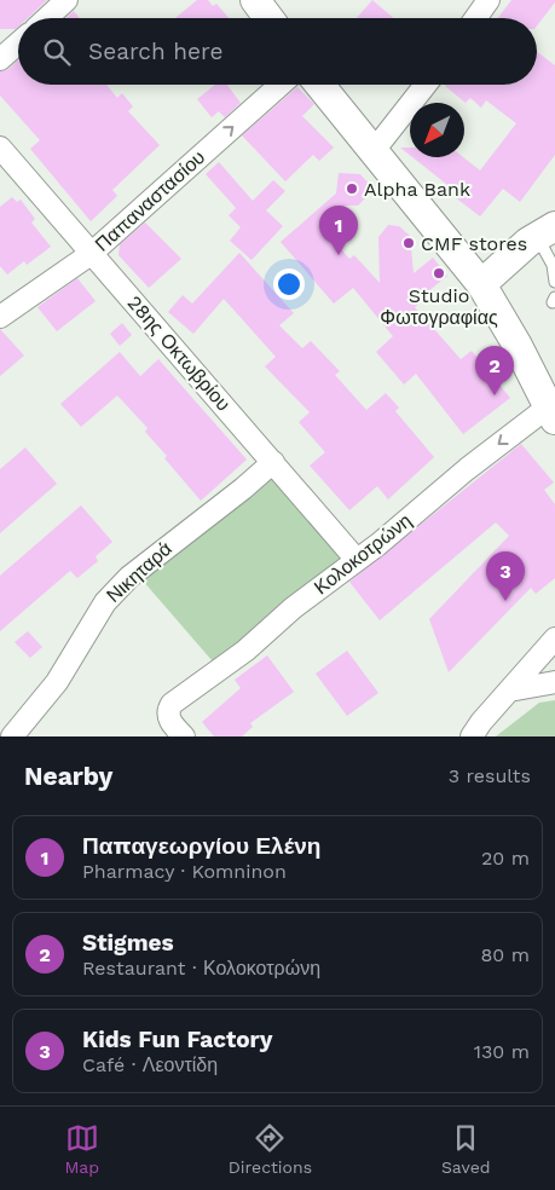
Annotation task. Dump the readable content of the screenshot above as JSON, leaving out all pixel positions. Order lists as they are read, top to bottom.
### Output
{
  "streets": {
    "street": [
      "Παπαναστασίου",
      "28ης Οκτωβρίου",
      "Κολοκοτρώνη",
      "Νικηταρά"
    ]
  },
  "crossings": [
    ["Παπαναστασίου", "28ης Οκτωβρίου"],
    ["28ης Οκτωβρίου", "Κολοκοτρώνη"],
    ["28ης Οκτωβρίου", "Νικηταρά"]
  ],
  "one_way": ["Παπαναστασίου", "Κολοκοτρώνη"],
  "places": ["Alpha Bank", "CMF stores", "Studio Φωτογραφίας"],
  "north": "bottom left",
  "page": {
    "search": "Search here",
    "pins": ["1", "2", "3"],
    "heading": ["Nearby", "3 results"],
    "list": [
      {
        "mark": "1",
        "name": "Παπαγεωργίου Ελένη",
        "note": "Pharmacy · Komninon",
        "value": "20 m"
      },
      {
        "mark": "2",
        "name": "Stigmes",
        "note": "Restaurant · Κολοκοτρώνη",
        "value": "80 m"
      },
      {
        "mark": "3",
        "name": "Kids Fun Factory",
        "note": "Café · Λεοντίδη",
        "value": "130 m"
      }
    ],
    "nav": ["Map", "Directions", "Saved"]
  }
}
